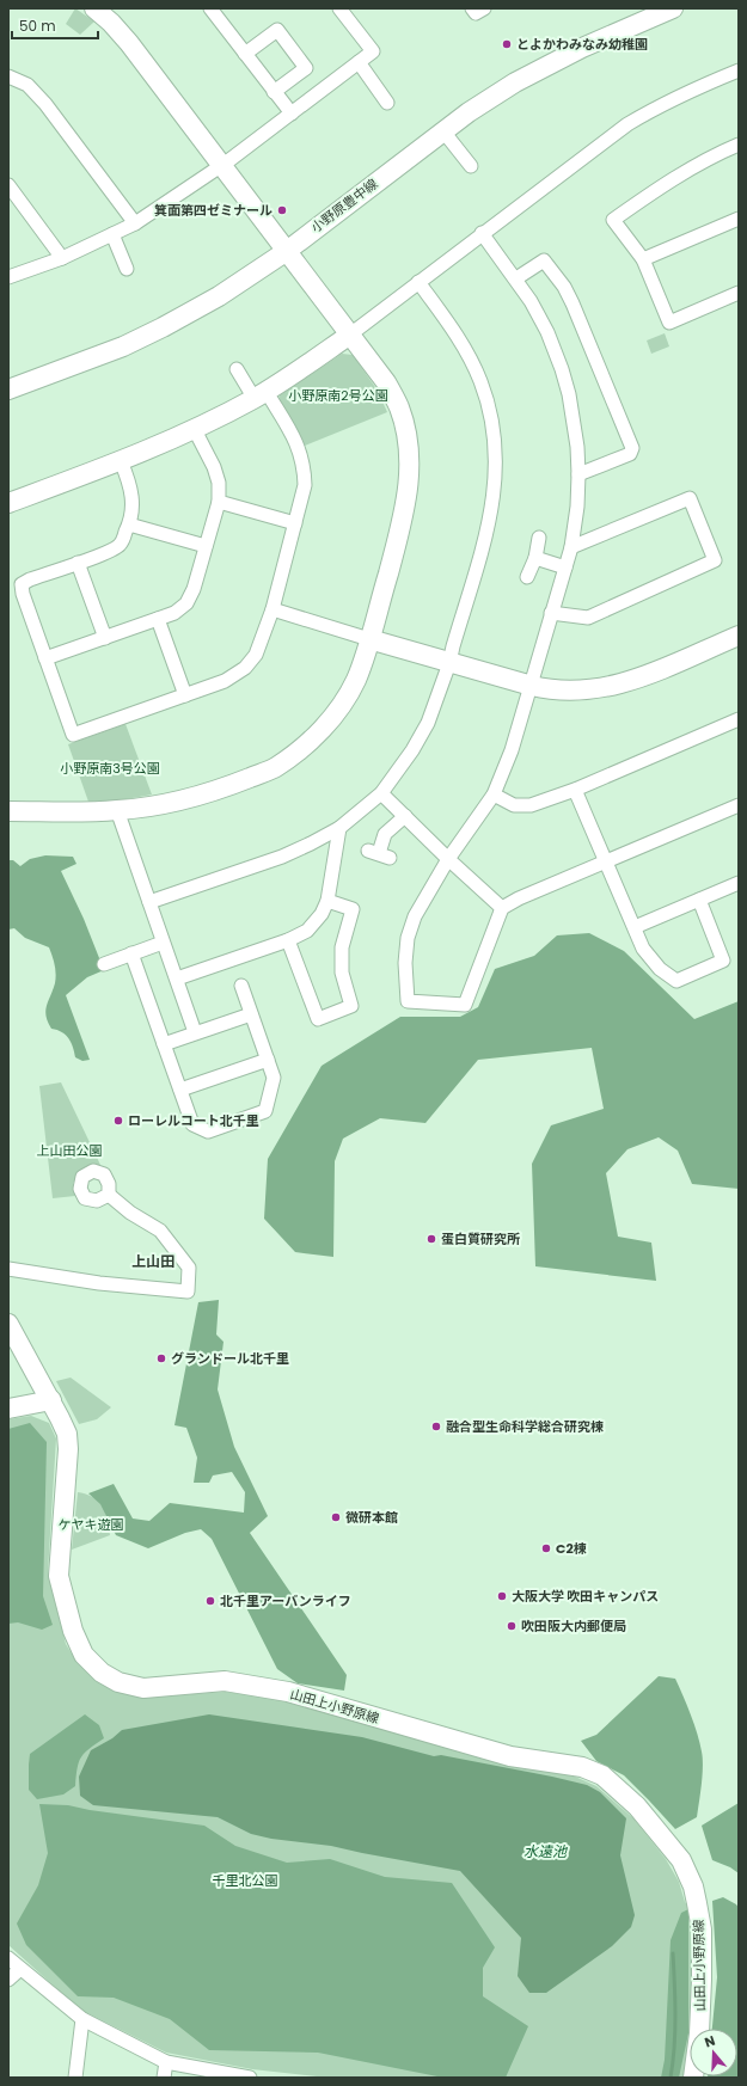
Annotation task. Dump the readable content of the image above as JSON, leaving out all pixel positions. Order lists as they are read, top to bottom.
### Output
{
  "streets": {
    "street": ["小野原豊中線", "山田上小野原線"]
  },
  "districts": ["上山田"],
  "water": ["水遠池"],
  "parks": [
    "小野原南2号公園",
    "小野原南3号公園",
    "上山田公園",
    "ケヤキ遊園",
    "千里北公園"
  ],
  "places": [
    "とよかわみなみ幼稚園",
    "箕面第四ゼミナール",
    "ローレルコート北千里",
    "蛋白質研究所",
    "グランドール北千里",
    "融合型生命科学総合研究棟",
    "微研本館",
    "C2棟",
    "大阪大学 吹田キャンパス",
    "北千里アーバンライフ",
    "吹田阪大内郵便局"
  ],
  "scale_bar": "50 m",
  "north": "top"
}
